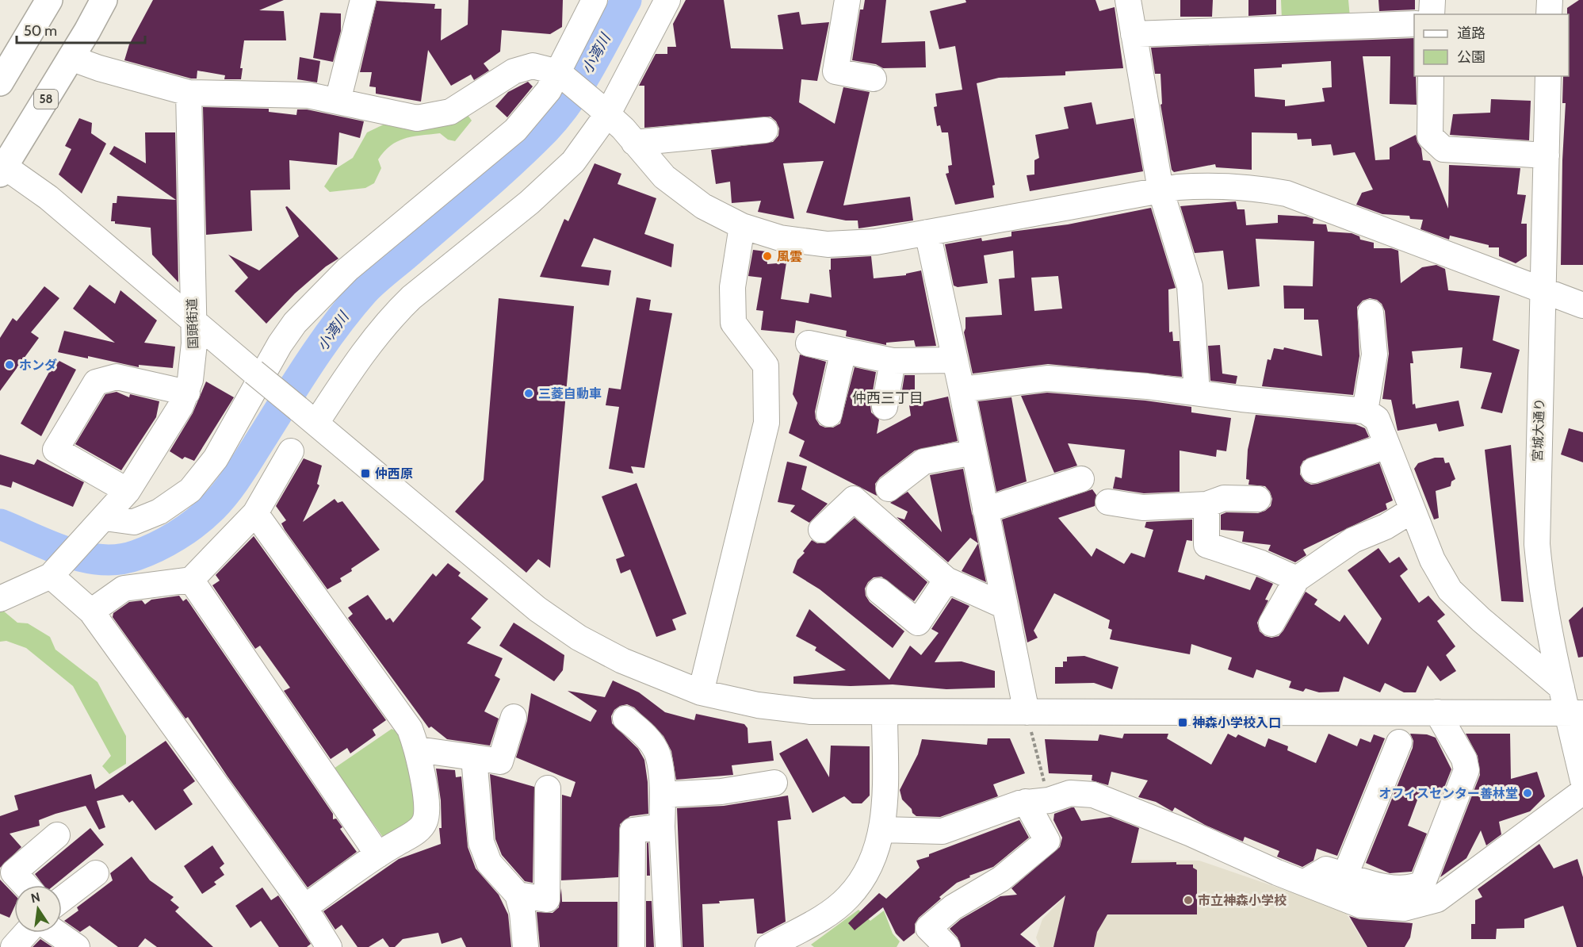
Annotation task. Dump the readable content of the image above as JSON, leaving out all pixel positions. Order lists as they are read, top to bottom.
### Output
{
  "streets": {
    "highway": ["58"],
    "street": ["国頭街道", "宮城大通り"]
  },
  "districts": ["仲西三丁目"],
  "water": ["小湾川"],
  "places": {
    "other": [
      "風雲",
      "ホンダ",
      "三菱自動車",
      "オフィスセンター善林堂",
      "市立神森小学校"
    ],
    "transit": ["仲西原", "神森小学校入口"]
  },
  "legend": ["道路", "公園"],
  "scale_bar": "50 m",
  "north": "top"
}
